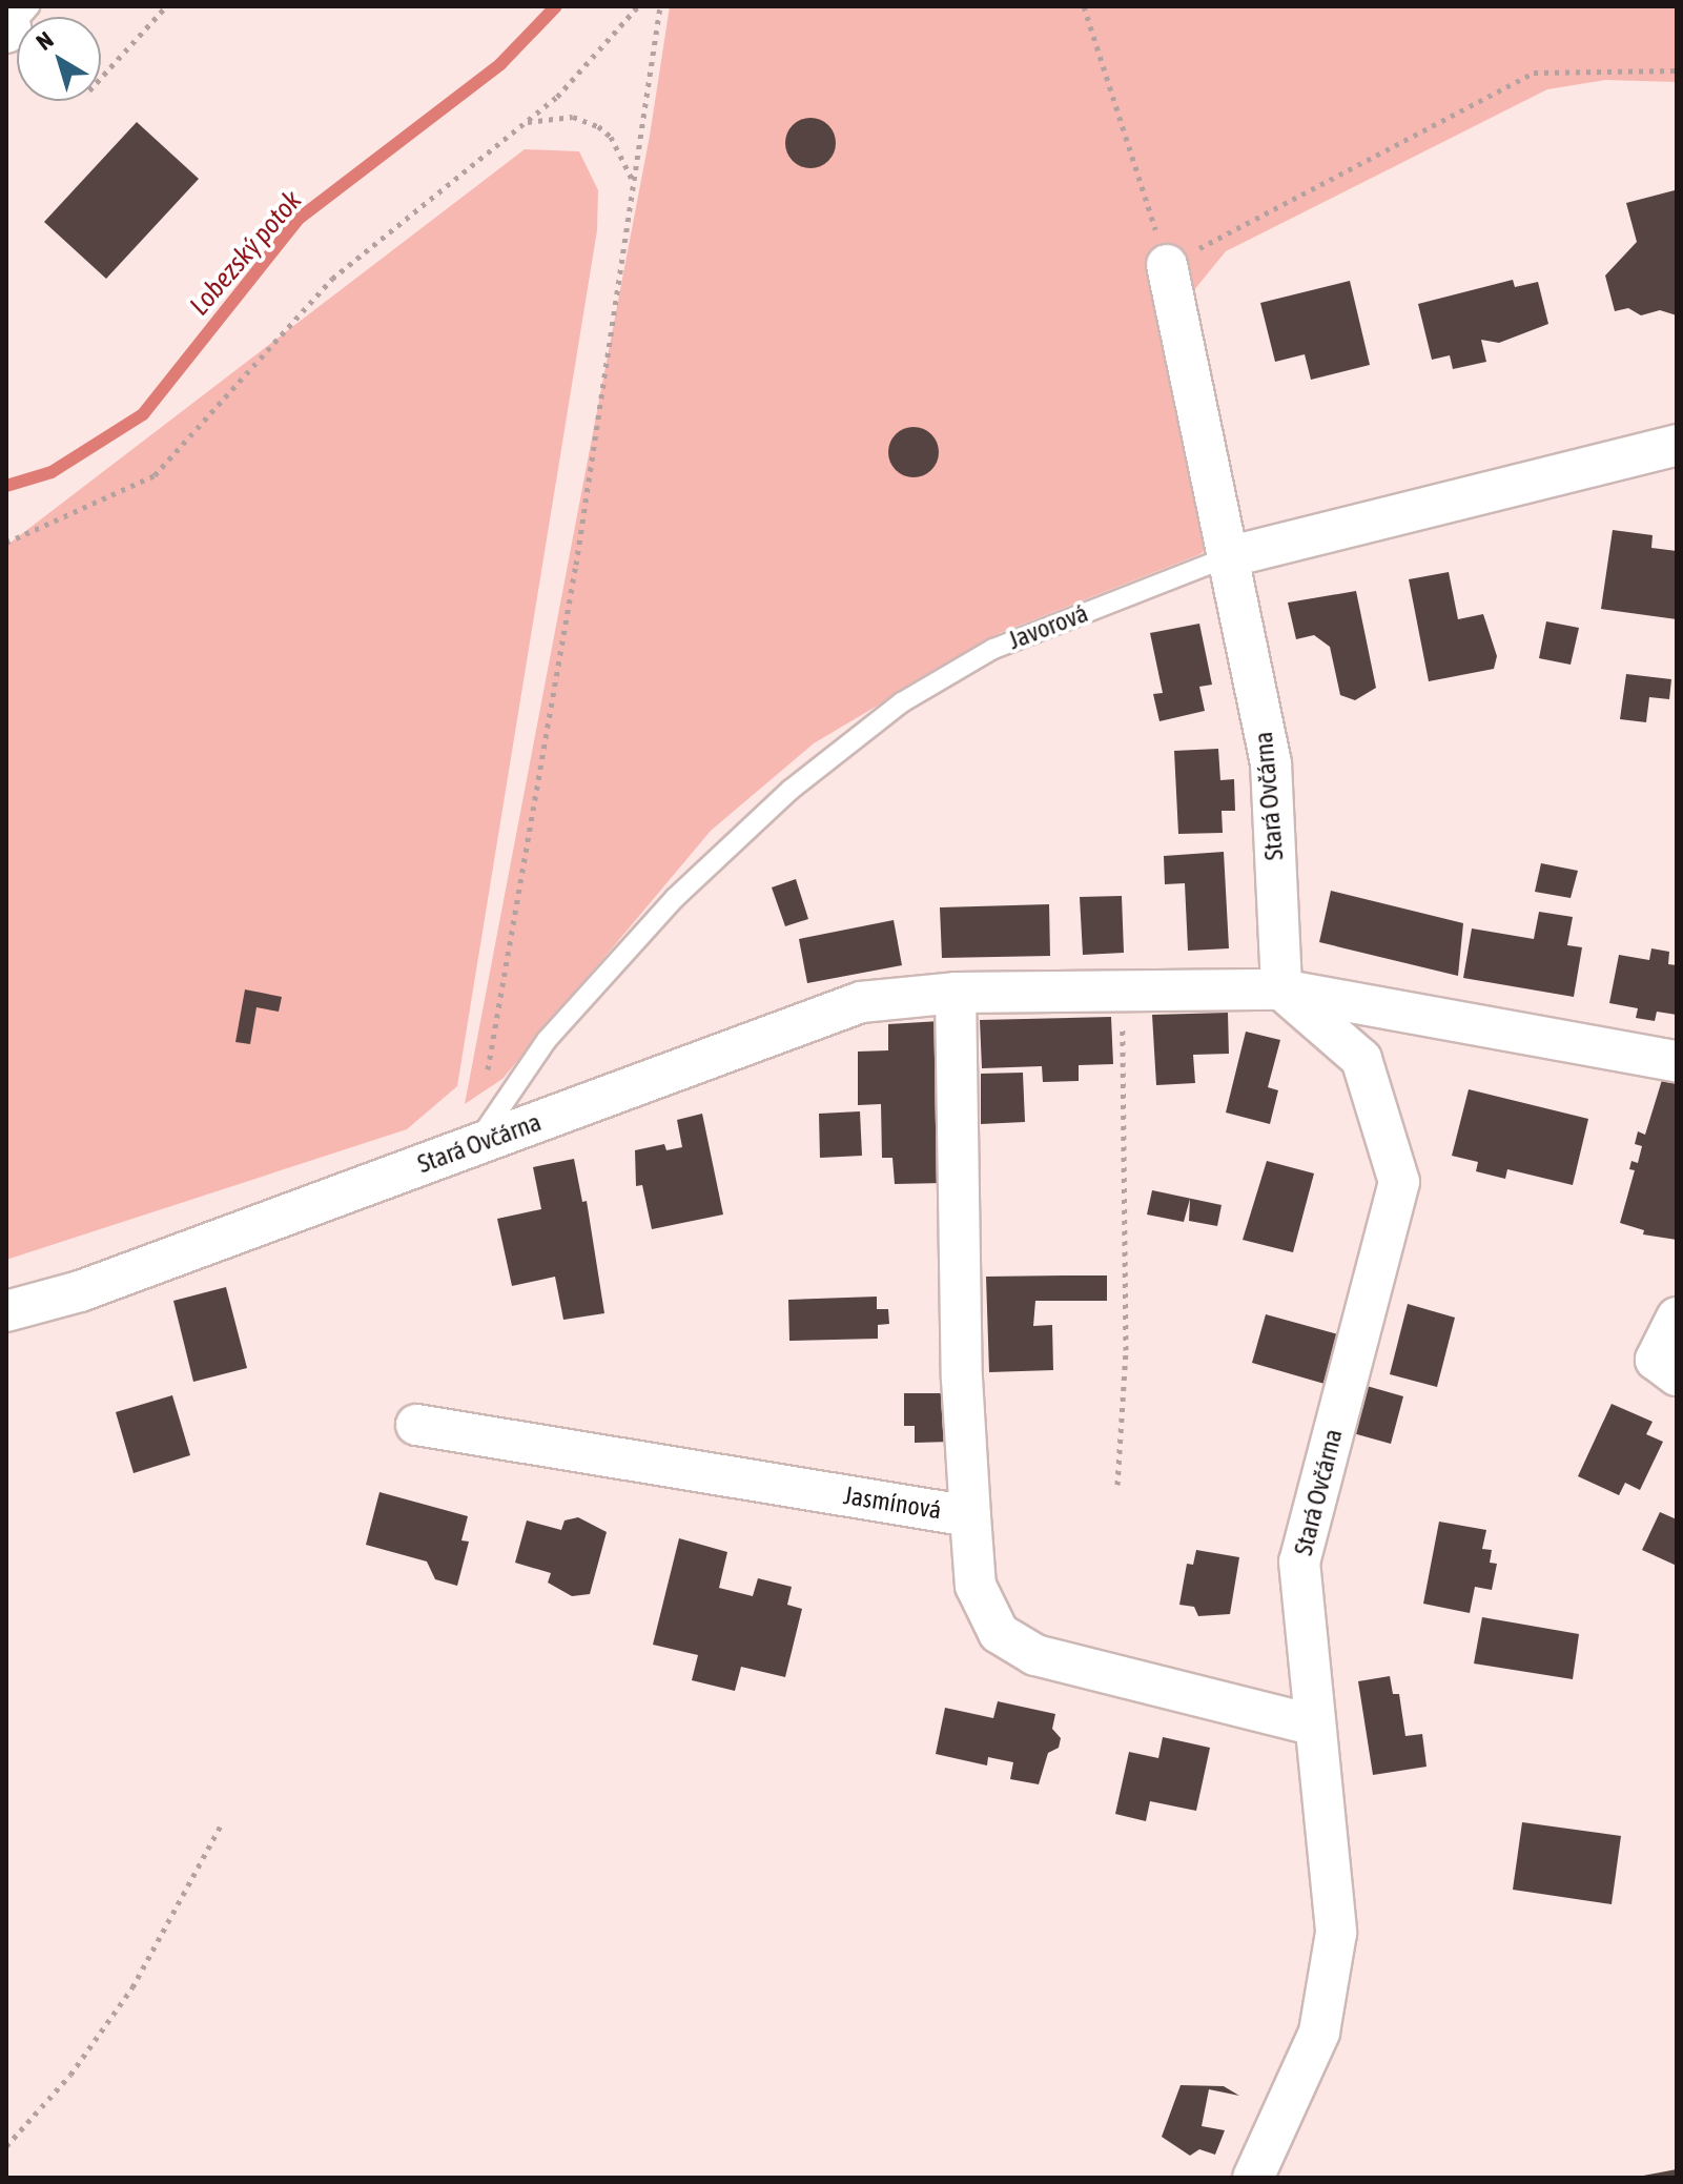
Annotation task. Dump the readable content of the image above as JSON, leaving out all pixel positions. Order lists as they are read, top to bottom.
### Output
{
  "streets": {
    "street": ["Javorová", "Stará Ovčárna", "Jasmínová"]
  },
  "crossings": [
    ["Javorová", "Stará Ovčárna"],
    ["Stará Ovčárna", "Jasmínová"]
  ],
  "water": ["Lobezský potok"],
  "north": "top left"
}
